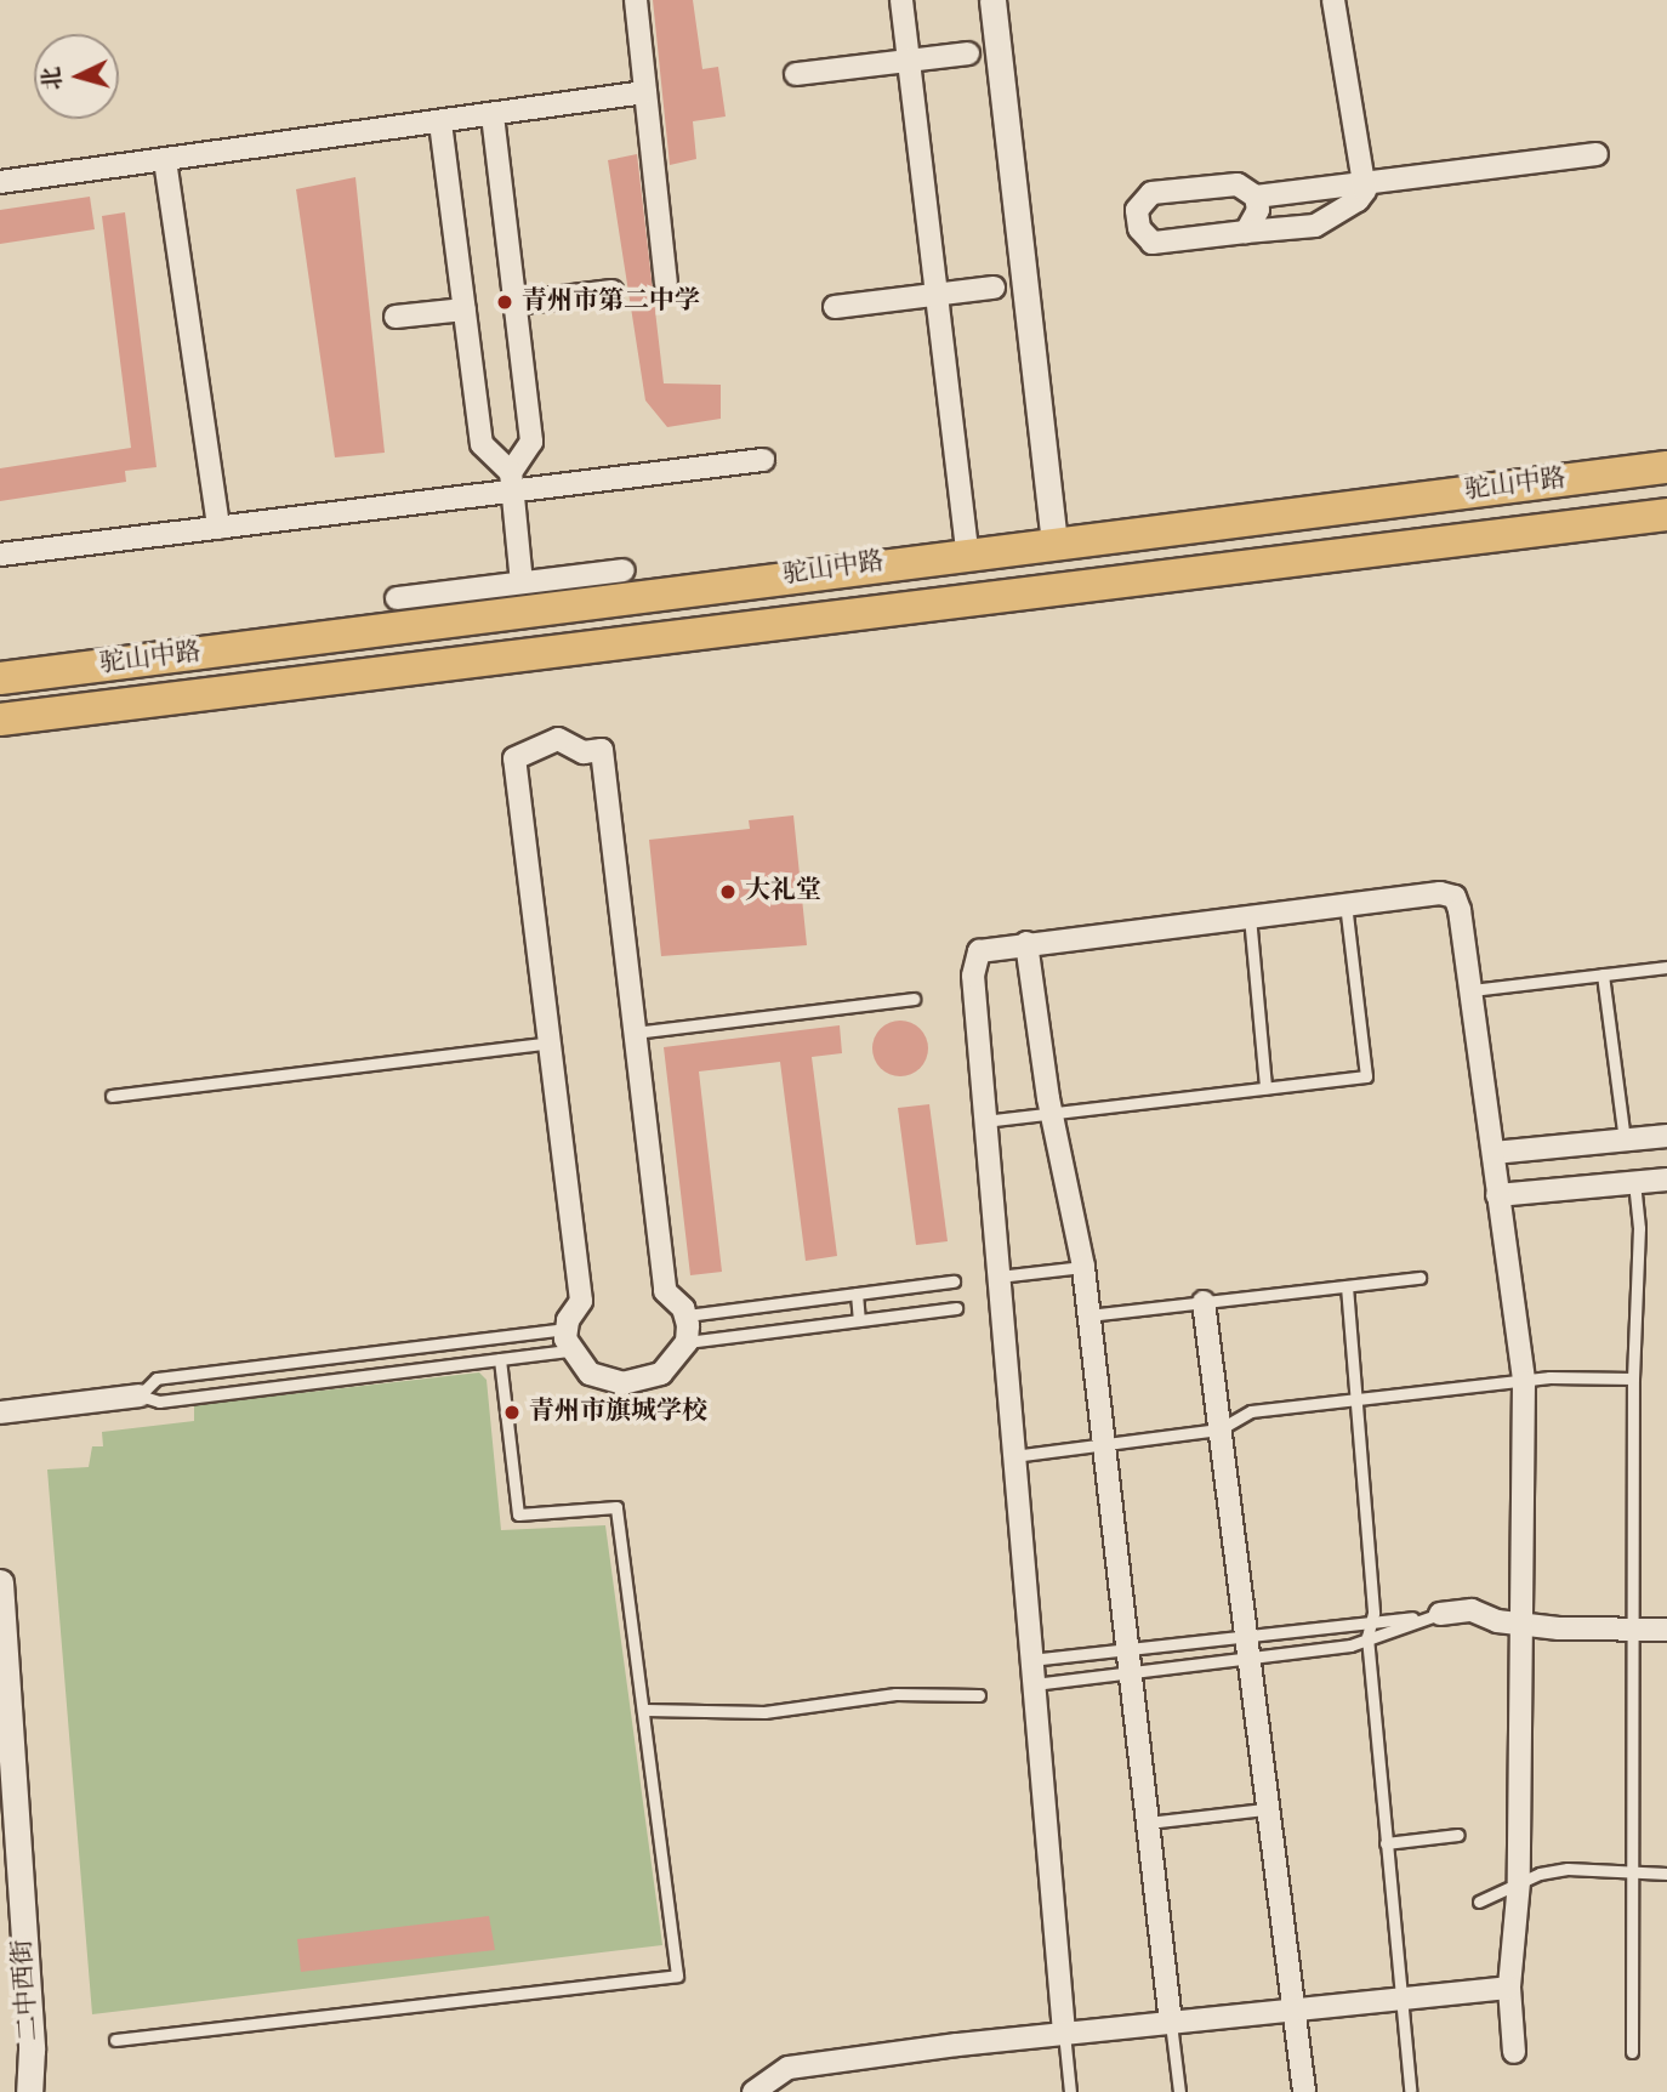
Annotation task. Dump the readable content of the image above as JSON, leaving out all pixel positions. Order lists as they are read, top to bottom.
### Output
{
  "streets": {
    "main road": ["驼山中路"],
    "street": ["二中西街"]
  },
  "places": ["青州市第二中学", "大礼堂", "青州市旗城学校"],
  "north": "left"
}
